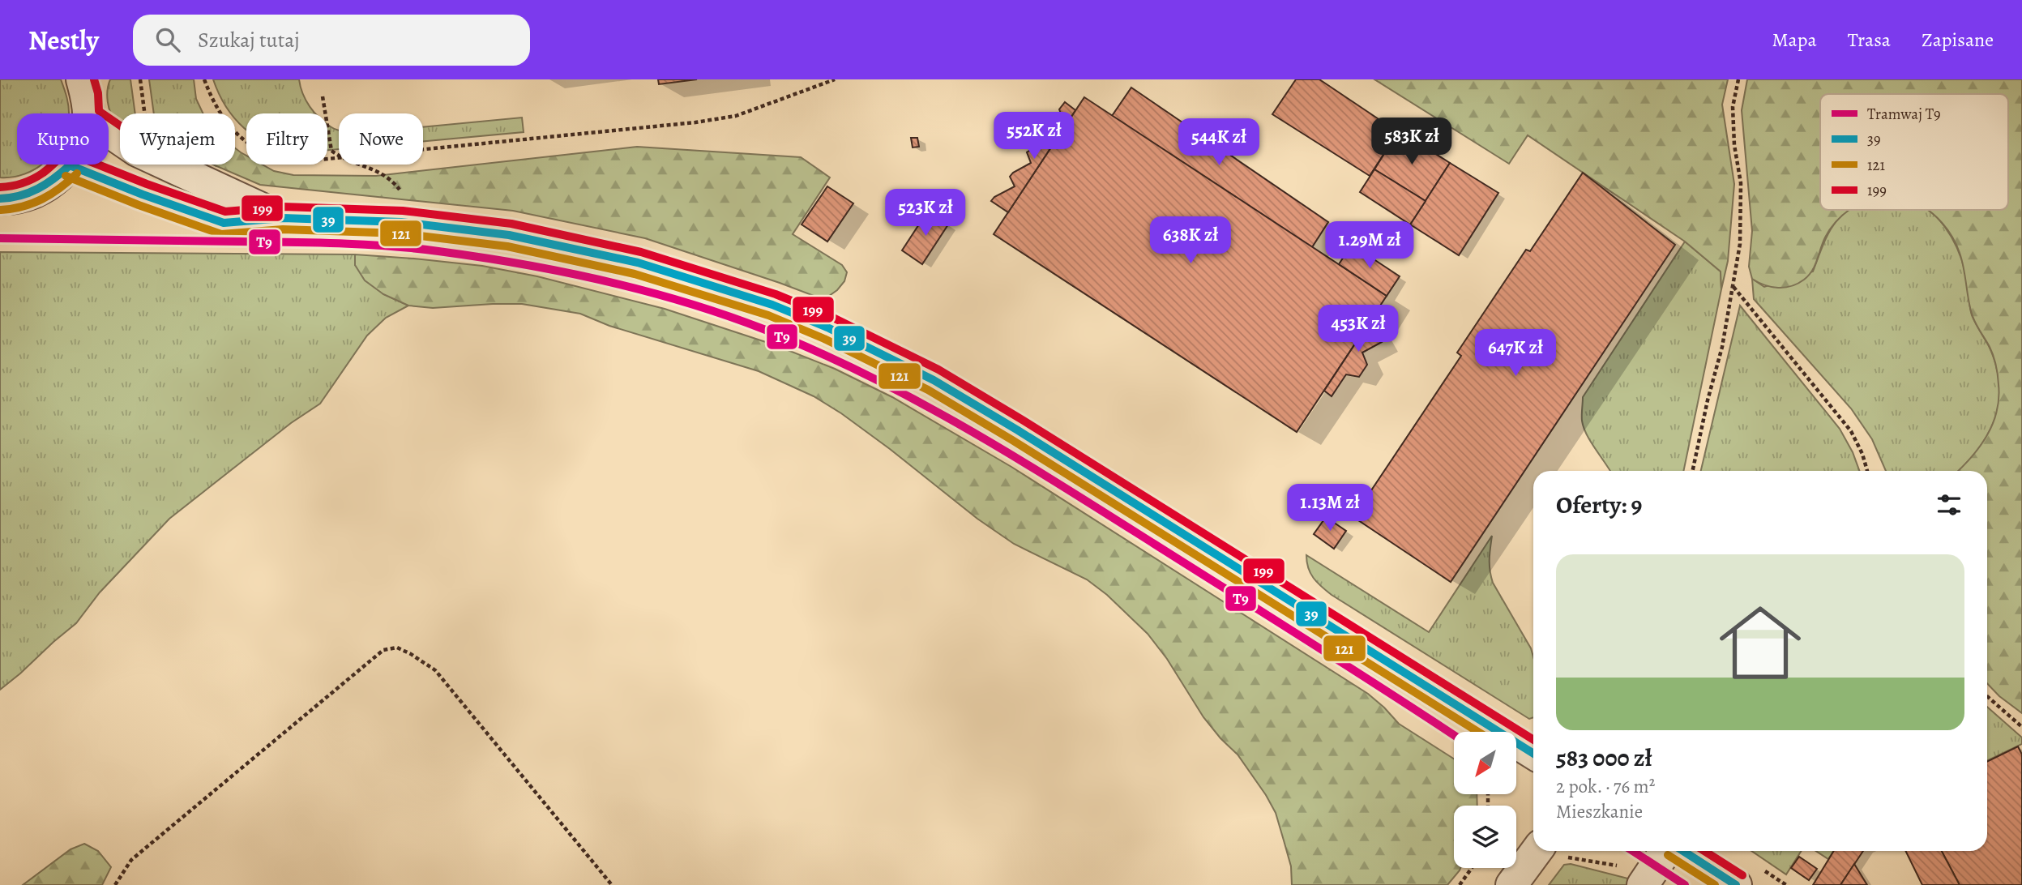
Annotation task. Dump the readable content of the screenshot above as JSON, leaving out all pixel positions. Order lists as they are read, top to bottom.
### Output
{
  "lines": [
    "transit line 199",
    "transit line 39",
    "transit line 121",
    "tram line T9"
  ],
  "legend": [
    "Tramwaj T9",
    "39",
    "121",
    "199"
  ],
  "north": "bottom left",
  "page": {
    "header": "Nestly",
    "search": "Szukaj tutaj",
    "nav": ["Mapa", "Trasa", "Zapisane"],
    "price": [
      "552K zł",
      "583K zł",
      "544K zł",
      "523K zł",
      "638K zł",
      "1.29M zł",
      "453K zł",
      "647K zł",
      "1.13M zł"
    ],
    "chip": [
      "Kupno",
      "Wynajem",
      "Filtry",
      "Nowe"
    ],
    "heading": "Oferty: 9",
    "list": [
      {
        "name": "583 000 zł",
        "note": "2 pok. · 76 m² · Mieszkanie"
      }
    ]
  }
}
